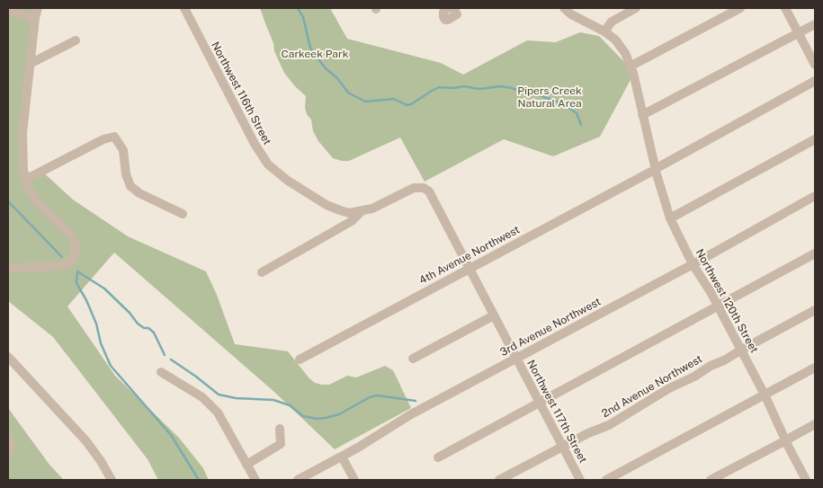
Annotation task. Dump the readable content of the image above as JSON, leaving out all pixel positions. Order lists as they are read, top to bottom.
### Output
{
  "streets": {
    "street": [
      "Northwest 116th Street",
      "4th Avenue Northwest",
      "Northwest 120th Street",
      "3rd Avenue Northwest",
      "2nd Avenue Northwest",
      "Northwest 117th Street"
    ]
  },
  "crossings": [
    ["Northwest 116th Street", "Northwest 117th Street"],
    ["4th Avenue Northwest", "Northwest 120th Street"],
    ["4th Avenue Northwest", "Northwest 117th Street"],
    ["Northwest 120th Street", "3rd Avenue Northwest"],
    ["Northwest 120th Street", "2nd Avenue Northwest"],
    ["3rd Avenue Northwest", "Northwest 117th Street"],
    ["2nd Avenue Northwest", "Northwest 117th Street"]
  ],
  "parks": ["Carkeek Park", "Pipers Creek Natural Area"]
}
